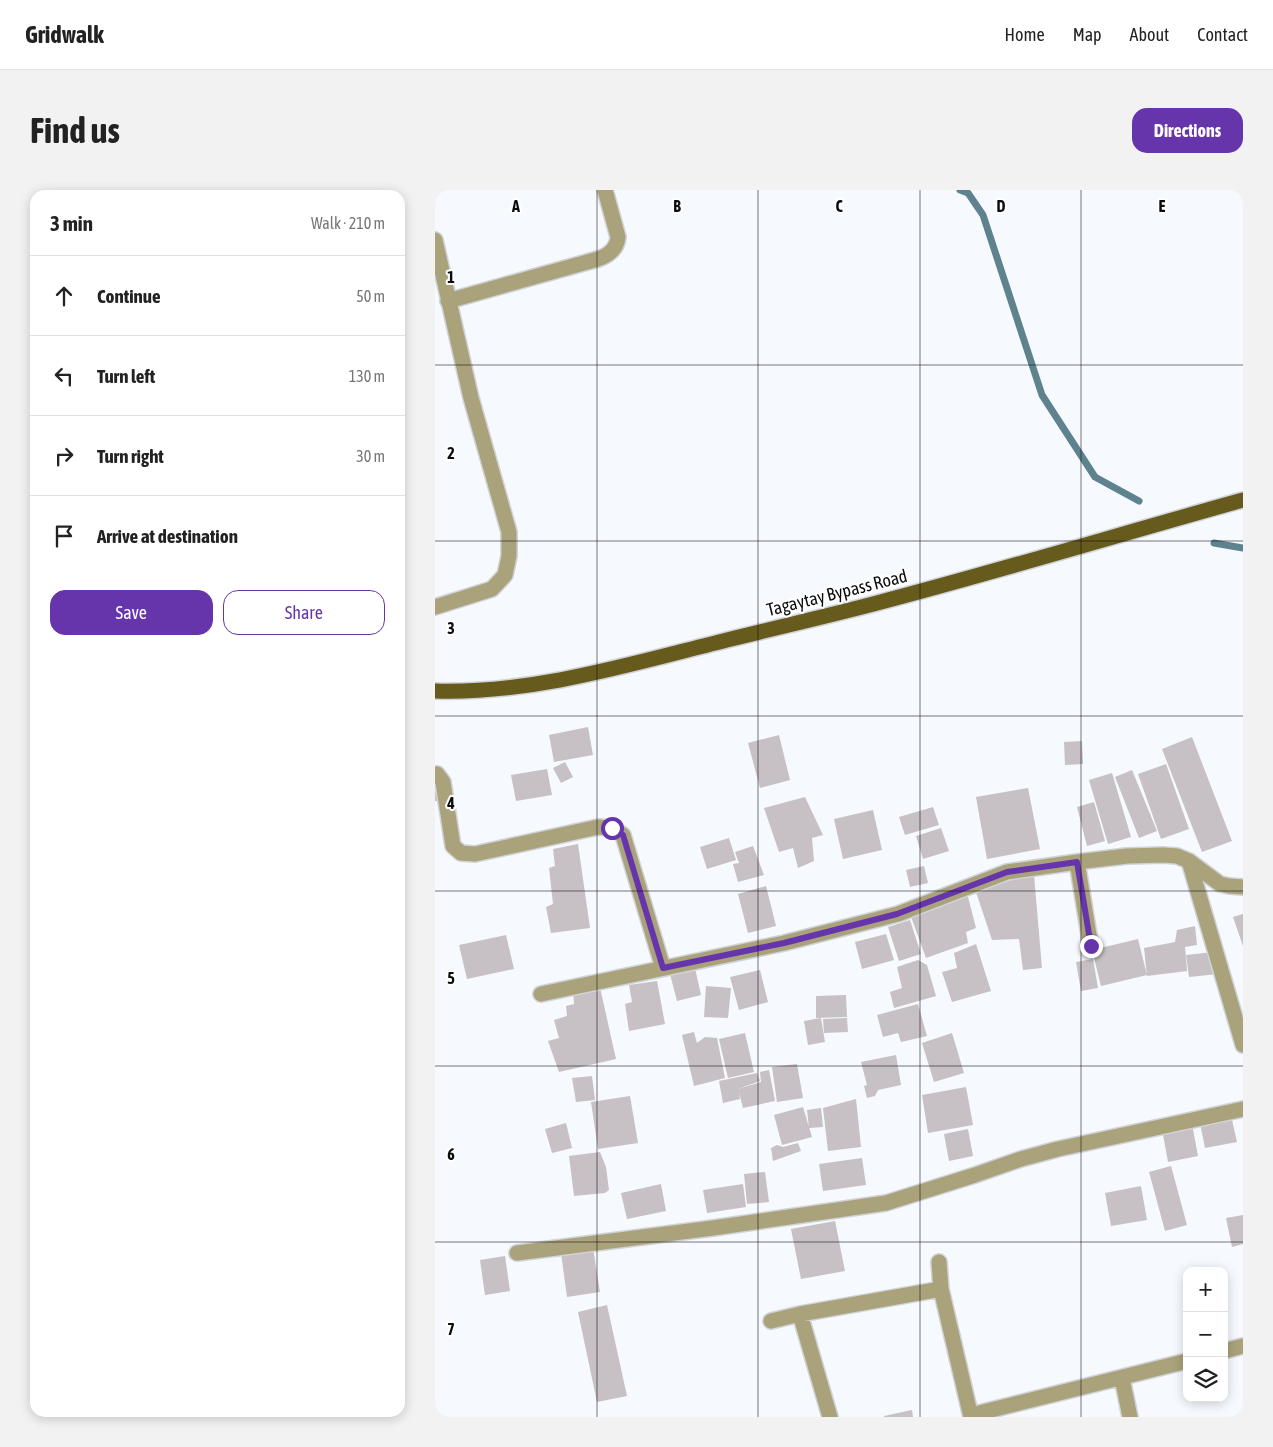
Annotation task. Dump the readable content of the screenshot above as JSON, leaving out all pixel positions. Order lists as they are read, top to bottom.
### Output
{
  "streets": {
    "main road": ["Tagaytay Bypass Road"]
  },
  "page": {
    "header": "Gridwalk",
    "nav": [
      "Home",
      "Map",
      "About",
      "Contact"
    ],
    "buttons": [
      "Directions",
      ["Save", "Share"]
    ],
    "title": "Find us",
    "heading": ["3 min", "Walk · 210 m"],
    "list": [
      ["Continue", "50 m"],
      ["Turn left", "130 m"],
      ["Turn right", "30 m"],
      "Arrive at destination"
    ],
    "map_buttons": ["+", "−"]
  },
  "grid": {
    "columns": [
      "A",
      "B",
      "C",
      "D",
      "E"
    ],
    "rows": [
      "1",
      "2",
      "3",
      "4",
      "5",
      "6",
      "7"
    ]
  }
}
